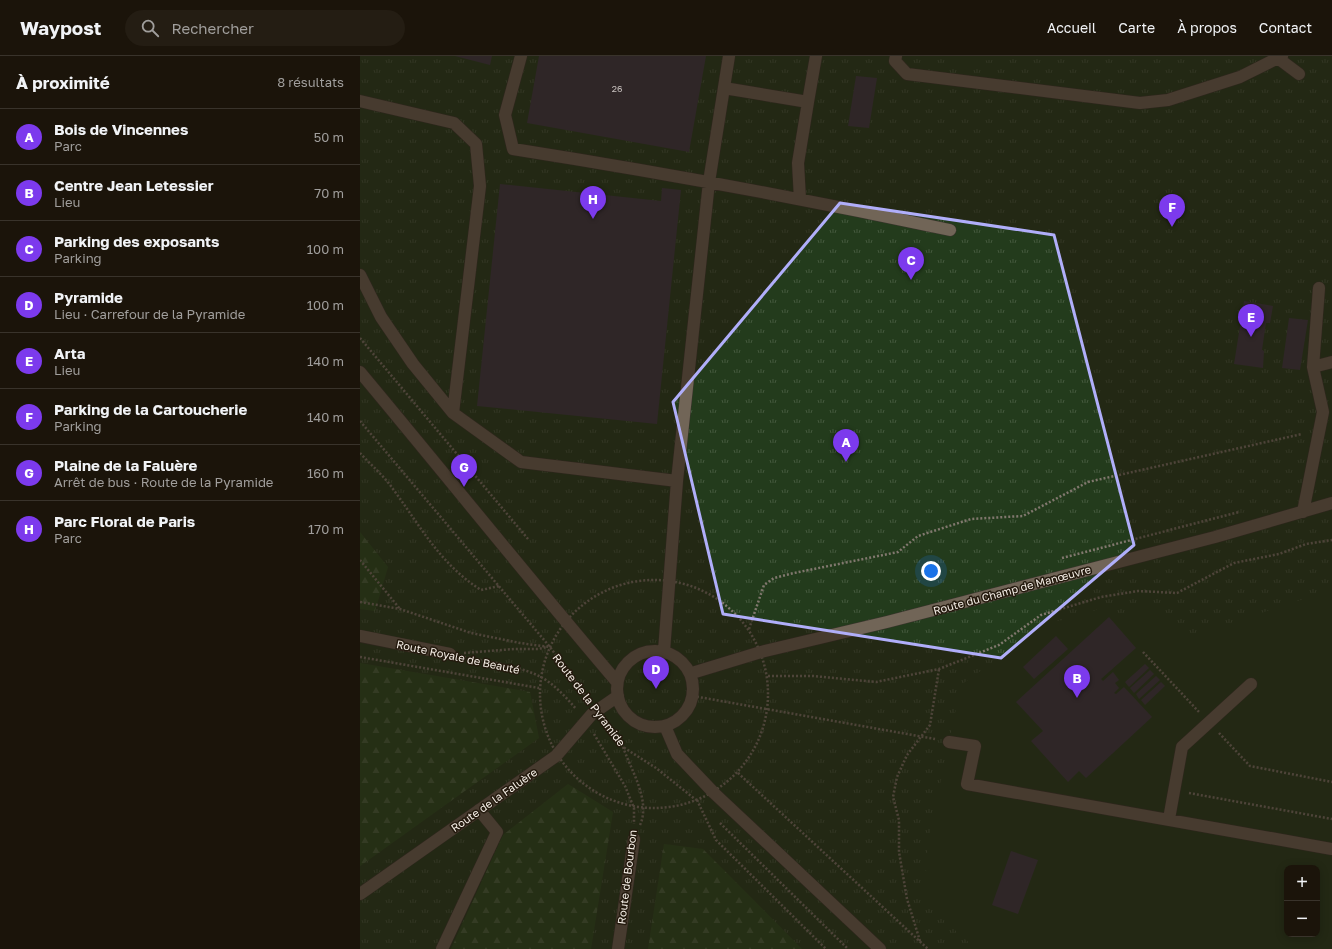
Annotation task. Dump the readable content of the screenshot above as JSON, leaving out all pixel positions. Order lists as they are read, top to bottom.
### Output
{
  "streets": {
    "street": [
      "Route du Champ de Manœuvre",
      "Route Royale de Beauté",
      "Route de la Faluère",
      "Route de Bourbon"
    ],
    "path": ["Route de la Pyramide"]
  },
  "crossings": [
    ["Route du Champ de Manœuvre", "Route de la Faluère"],
    ["Route Royale de Beauté", "Route de la Faluère"],
    ["Route Royale de Beauté", "Route de Bourbon"],
    ["Route de la Pyramide", "Route de la Faluère"],
    ["Route de la Faluère", "Route de Bourbon"]
  ],
  "house_numbers": ["26"],
  "page": {
    "header": "Waypost",
    "search": "Rechercher",
    "nav": [
      "Accueil",
      "Carte",
      "À propos",
      "Contact"
    ],
    "heading": ["À proximité", "8 résultats"],
    "list": [
      {
        "mark": "A",
        "name": "Bois de Vincennes",
        "note": "Parc",
        "value": "50 m"
      },
      {
        "mark": "B",
        "name": "Centre Jean Letessier",
        "note": "Lieu",
        "value": "70 m"
      },
      {
        "mark": "C",
        "name": "Parking des exposants",
        "note": "Parking",
        "value": "100 m"
      },
      {
        "mark": "D",
        "name": "Pyramide",
        "note": "Lieu · Carrefour de la Pyramide",
        "value": "100 m"
      },
      {
        "mark": "E",
        "name": "Arta",
        "note": "Lieu",
        "value": "140 m"
      },
      {
        "mark": "F",
        "name": "Parking de la Cartoucherie",
        "note": "Parking",
        "value": "140 m"
      },
      {
        "mark": "G",
        "name": "Plaine de la Faluère",
        "note": "Arrêt de bus · Route de la Pyramide",
        "value": "160 m"
      },
      {
        "mark": "H",
        "name": "Parc Floral de Paris",
        "note": "Parc",
        "value": "170 m"
      }
    ],
    "pins": [
      "H",
      "F",
      "C",
      "E",
      "A",
      "G",
      "D",
      "B"
    ],
    "map_buttons": ["+", "−"]
  }
}
